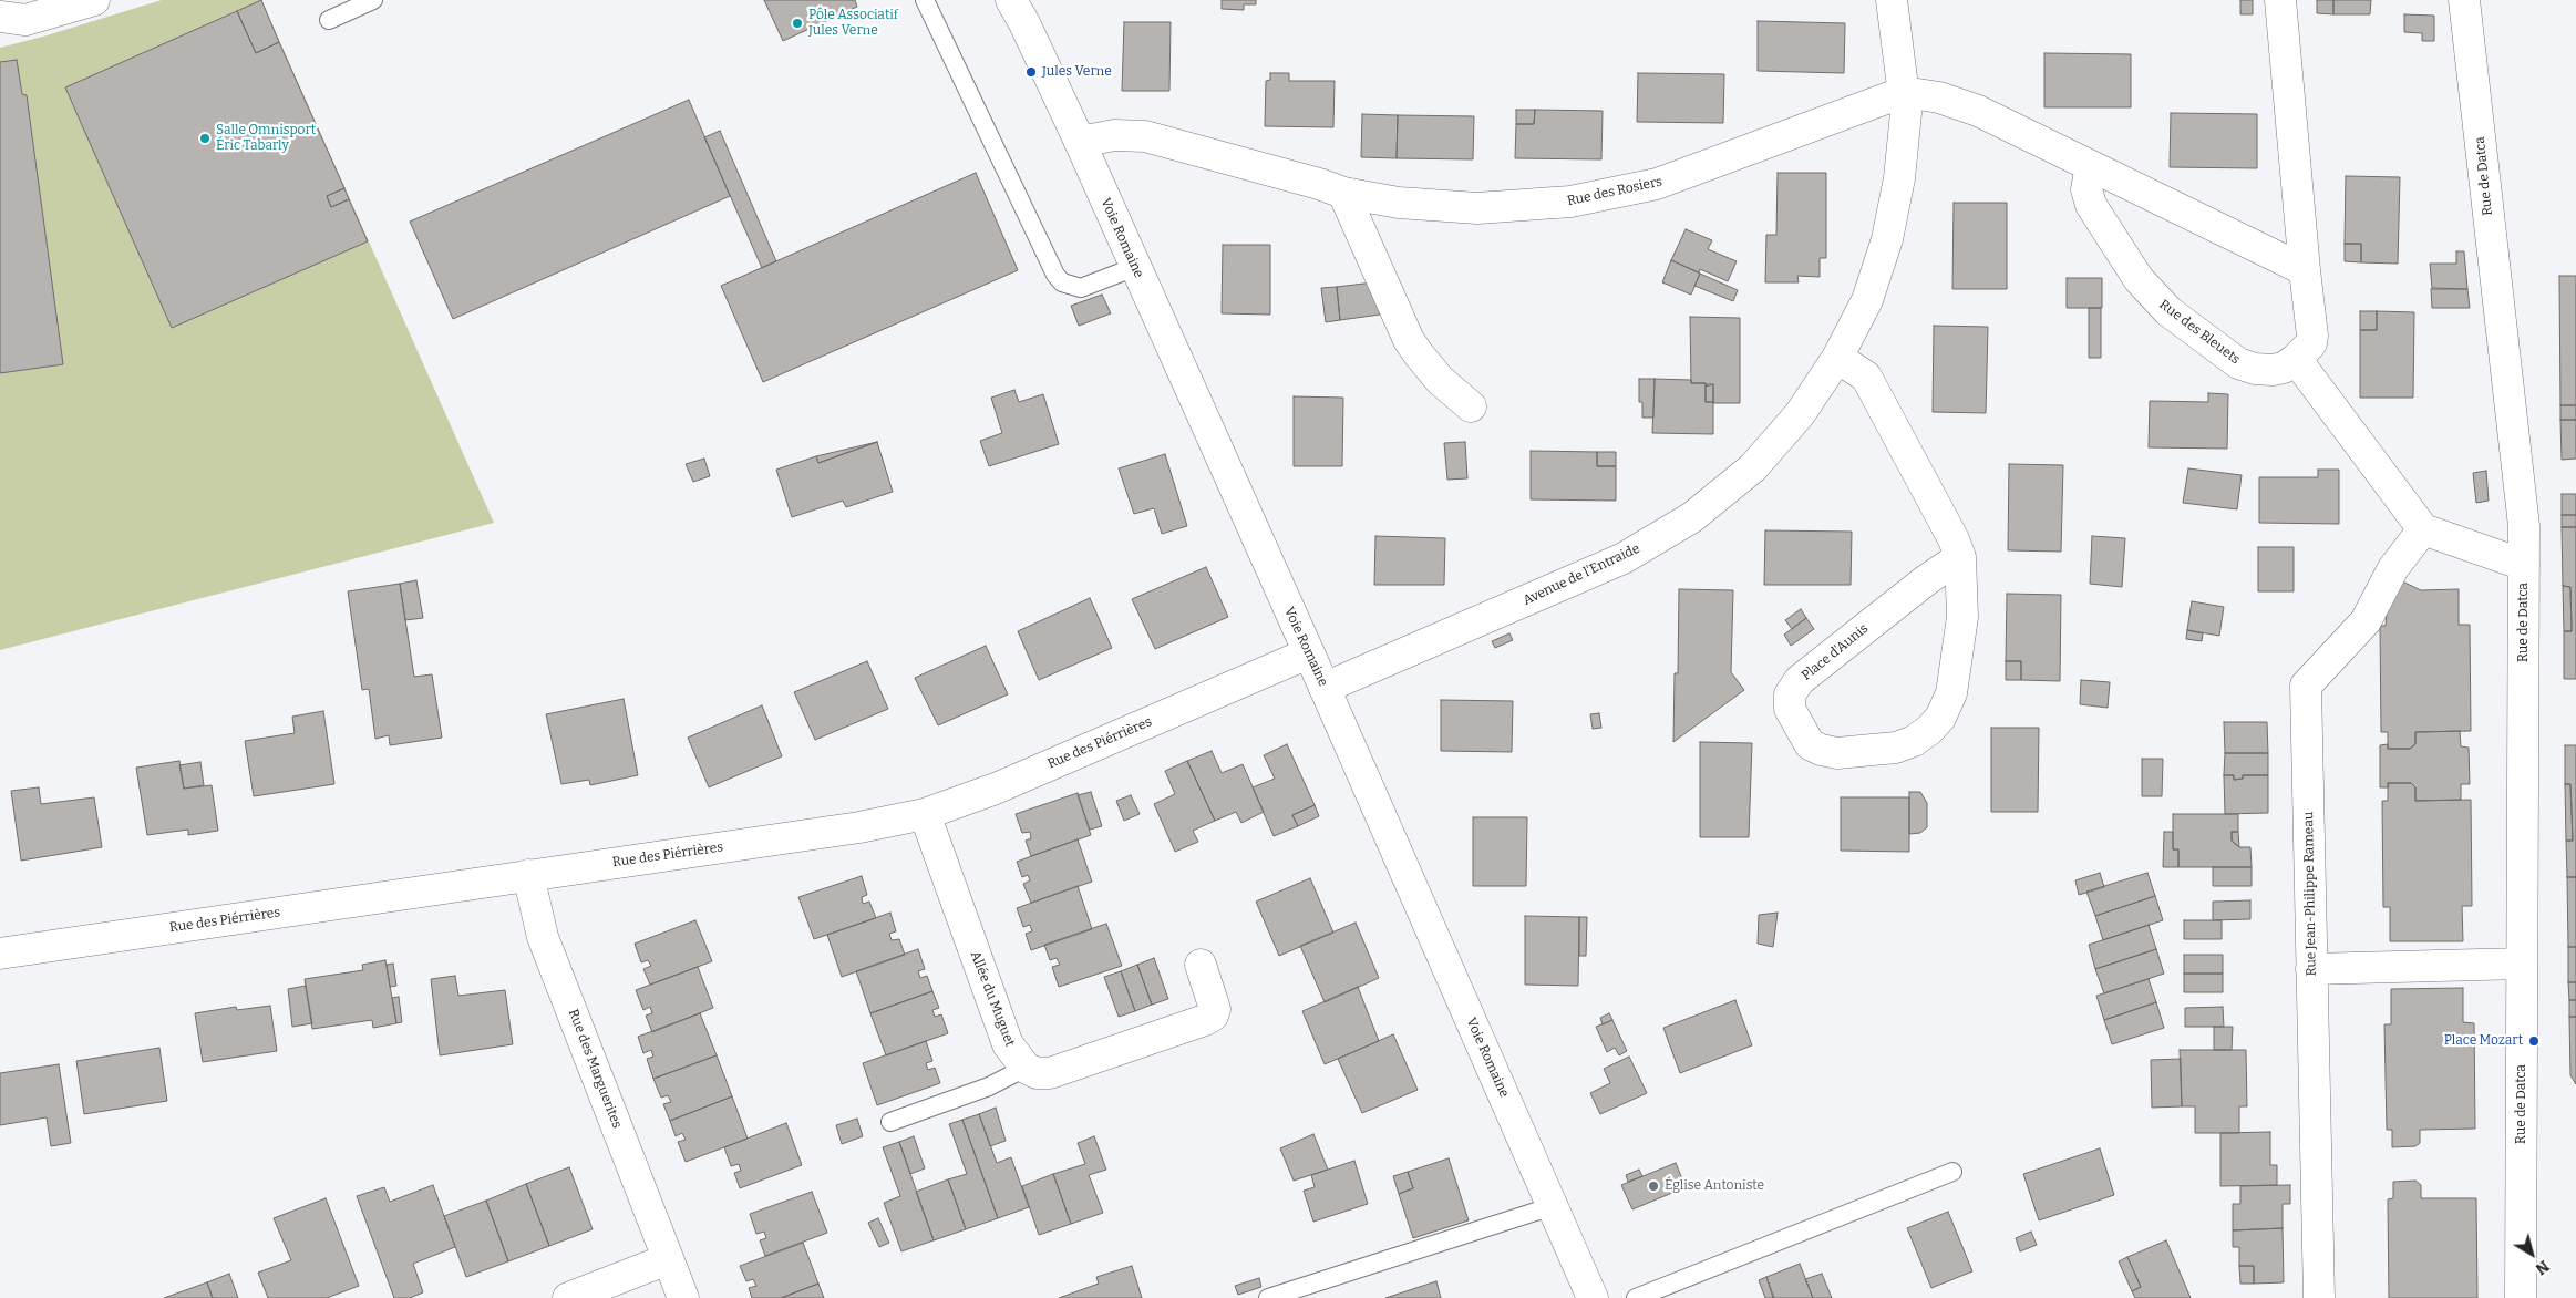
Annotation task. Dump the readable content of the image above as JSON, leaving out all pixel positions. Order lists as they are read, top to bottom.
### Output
{
  "streets": {
    "street": [
      "Rue de Datca",
      "Rue des Rosiers",
      "Voie Romaine",
      "Rue des Bleuets",
      "Avenue de l'Entraide",
      "Place d'Aunis",
      "Rue des Piérrières",
      "Rue Jean-Philippe Rameau",
      "Allée du Muguet",
      "Rue des Marguerites"
    ]
  },
  "crossings": [
    ["Rue des Rosiers", "Voie Romaine"],
    ["Rue des Rosiers", "Avenue de l'Entraide"],
    ["Voie Romaine", "Avenue de l'Entraide"],
    ["Voie Romaine", "Rue des Piérrières"],
    ["Avenue de l'Entraide", "Place d'Aunis"],
    ["Rue des Piérrières", "Allée du Muguet"],
    ["Rue des Piérrières", "Rue des Marguerites"]
  ],
  "places": [
    "Pôle Associatif Jules Verne",
    "Jules Verne",
    "Salle Omnisport Éric Tabarly",
    "Place Mozart",
    "Église Antoniste"
  ],
  "north": "bottom right"
}
